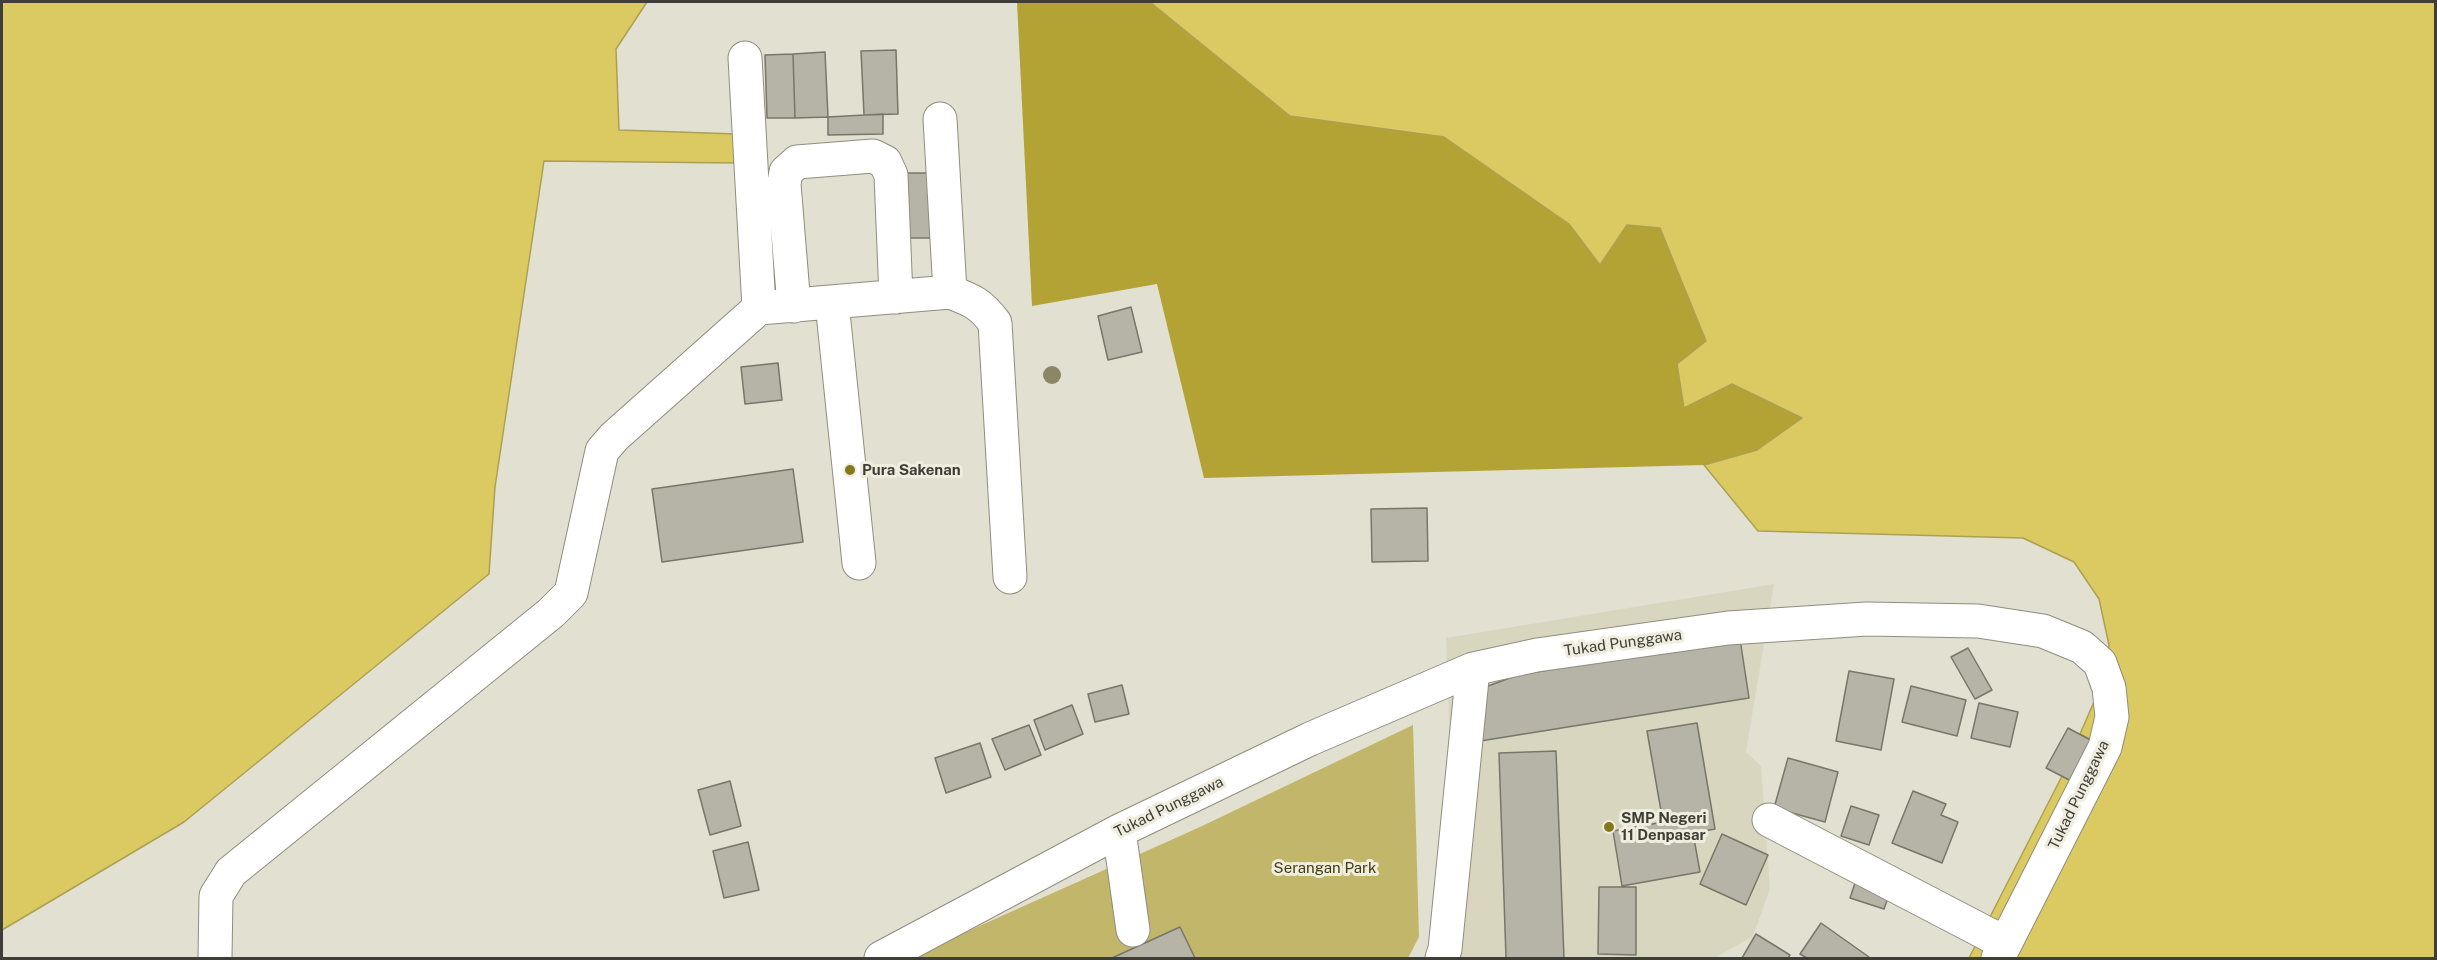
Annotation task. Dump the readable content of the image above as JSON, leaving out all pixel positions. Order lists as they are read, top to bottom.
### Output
{
  "streets": {
    "street": ["Tukad Punggawa"]
  },
  "parks": ["Serangan Park"],
  "places": ["Pura Sakenan", "SMP Negeri 11 Denpasar"]
}
